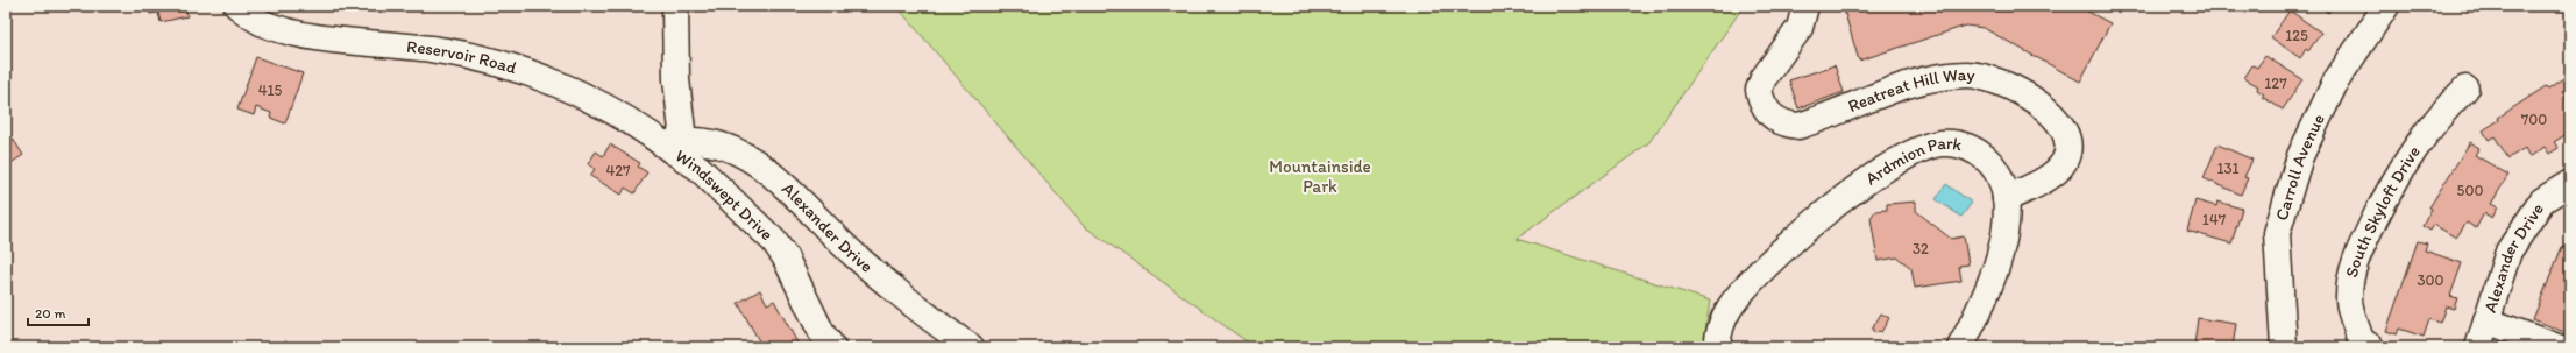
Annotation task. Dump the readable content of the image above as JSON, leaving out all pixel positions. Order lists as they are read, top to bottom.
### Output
{
  "streets": {
    "street": [
      "Reservoir Road",
      "Reatreat Hill Way",
      "Ardmion Park",
      "Carroll Avenue",
      "Windswept Drive",
      "South Skyloft Drive",
      "Alexander Drive"
    ]
  },
  "crossings": [
    ["Reservoir Road", "Windswept Drive"],
    ["Reservoir Road", "Alexander Drive"],
    ["Reatreat Hill Way", "Ardmion Park"],
    ["Windswept Drive", "Alexander Drive"]
  ],
  "parks": ["Mountainside Park"],
  "house_numbers": [
    "125",
    "127",
    "415",
    "700",
    "131",
    "427",
    "500",
    "147",
    "32",
    "300"
  ],
  "scale_bar": "20 m"
}
